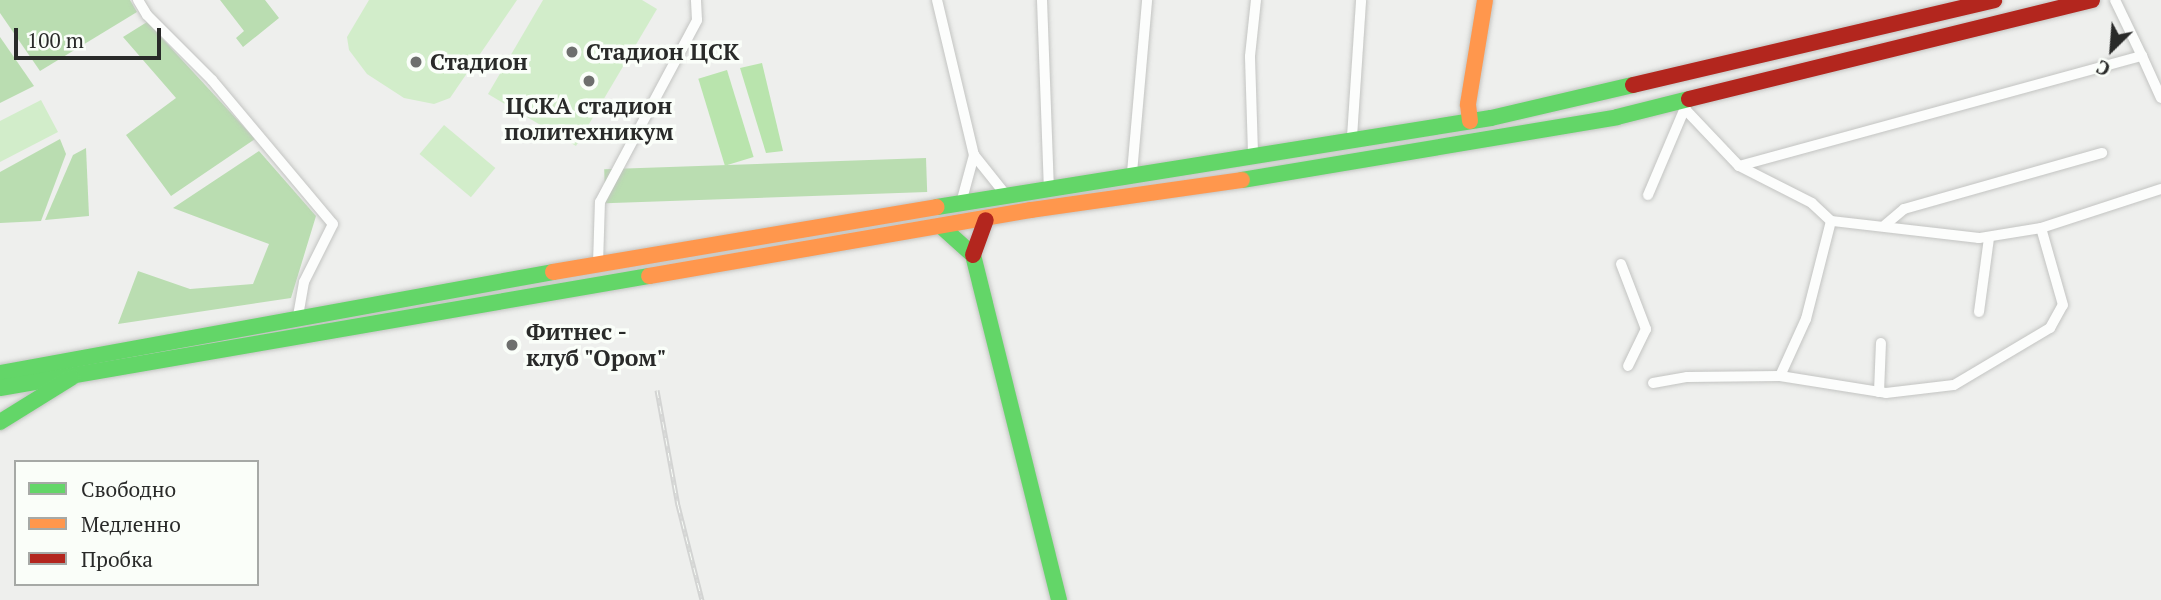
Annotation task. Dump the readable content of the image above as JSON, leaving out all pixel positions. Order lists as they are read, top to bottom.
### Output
{
  "places": [
    "Стадион ЦСК",
    "Стадион",
    "ЦСКА стадион политехникум",
    "Фитнес - клуб \"Ором\""
  ],
  "legend": ["Свободно", "Медленно", "Пробка"],
  "scale_bar": "100 m",
  "north": "bottom left"
}
